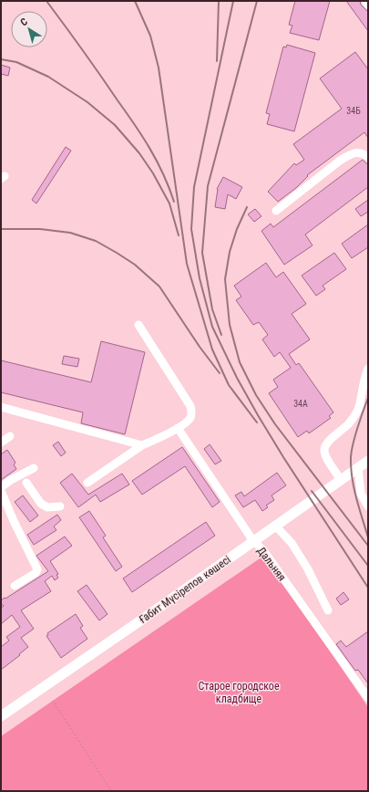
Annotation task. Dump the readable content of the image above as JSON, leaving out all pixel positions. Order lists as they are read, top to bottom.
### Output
{
  "streets": {
    "main road": ["Ғабит Мүсірепов көшесі"],
    "lane": ["Дальняя"]
  },
  "crossings": [
    ["Дальняя", "Ғабит Мүсірепов көшесі"]
  ],
  "parks": ["Старое городское кладбище"],
  "house_numbers": ["34Б", "34А"],
  "north": "top left"
}
